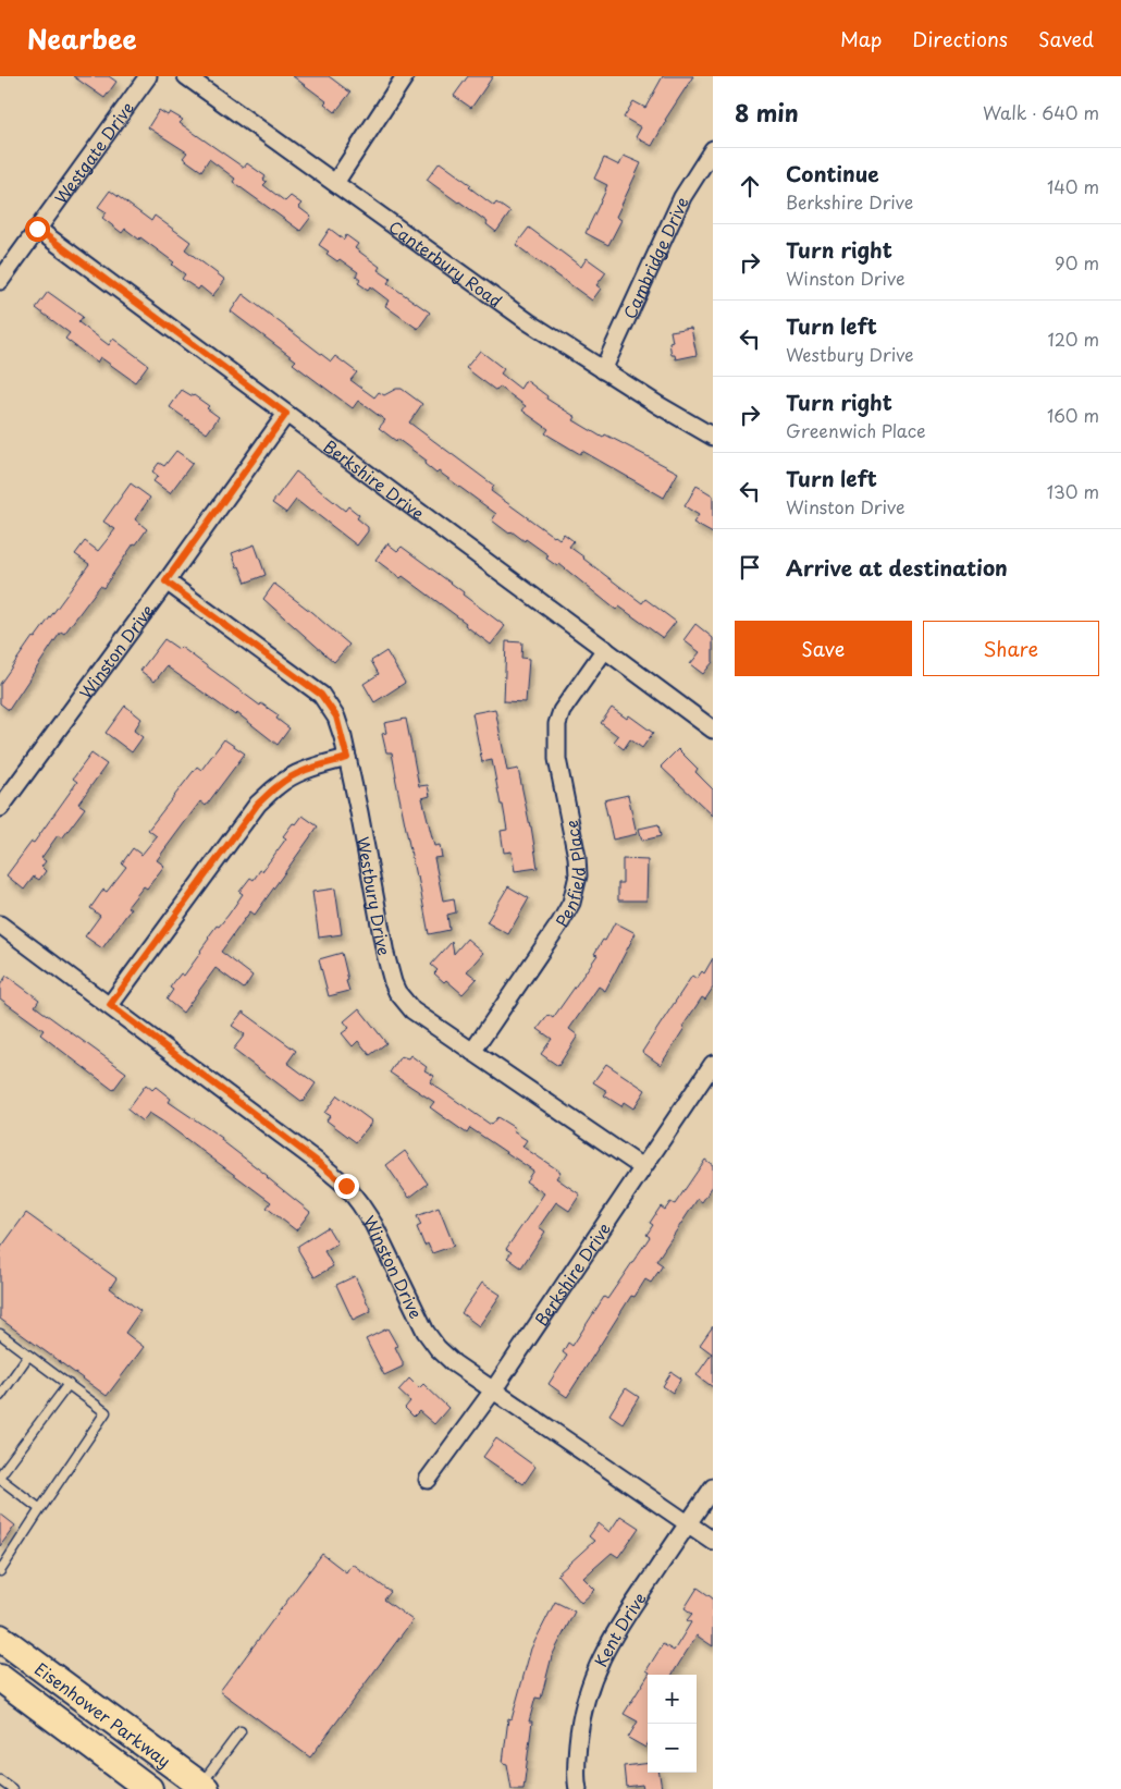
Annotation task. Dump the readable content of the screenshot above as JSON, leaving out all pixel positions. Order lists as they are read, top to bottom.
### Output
{
  "streets": {
    "main road": ["Eisenhower Parkway"],
    "street": [
      "Westgate Drive",
      "Cambridge Drive",
      "Canterbury Road",
      "Berkshire Drive",
      "Winston Drive",
      "Penfield Place",
      "Westbury Drive",
      "Kent Drive"
    ]
  },
  "crossings": [
    ["Westgate Drive", "Berkshire Drive"],
    ["Cambridge Drive", "Canterbury Road"],
    ["Berkshire Drive", "Winston Drive"],
    ["Berkshire Drive", "Penfield Place"],
    ["Berkshire Drive", "Westbury Drive"],
    ["Winston Drive", "Westbury Drive"],
    ["Winston Drive", "Kent Drive"],
    ["Penfield Place", "Westbury Drive"]
  ],
  "page": {
    "header": "Nearbee",
    "nav": ["Map", "Directions", "Saved"],
    "heading": ["8 min", "Walk · 640 m"],
    "list": [
      ["Continue", "Berkshire Drive", "140 m"],
      ["Turn right", "Winston Drive", "90 m"],
      ["Turn left", "Westbury Drive", "120 m"],
      ["Turn right", "Greenwich Place", "160 m"],
      ["Turn left", "Winston Drive", "130 m"],
      "Arrive at destination"
    ],
    "buttons": ["Save", "Share"],
    "map_buttons": ["+", "−"]
  }
}
